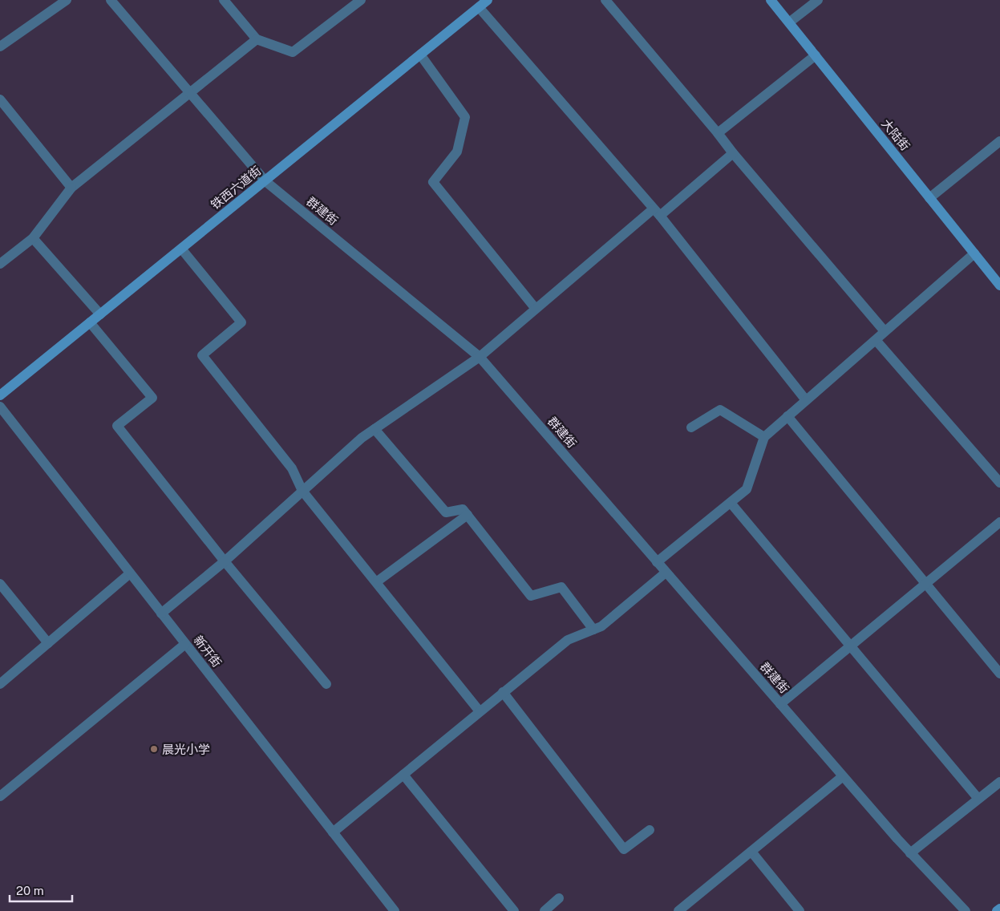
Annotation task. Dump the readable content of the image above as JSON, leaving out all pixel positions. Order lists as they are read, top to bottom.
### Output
{
  "streets": {
    "main road": ["大陆街", "铁西六道街"],
    "street": ["群建街", "新开街"]
  },
  "crossings": [
    ["铁西六道街", "群建街"]
  ],
  "places": ["晨光小学"],
  "scale_bar": "20 m"
}
